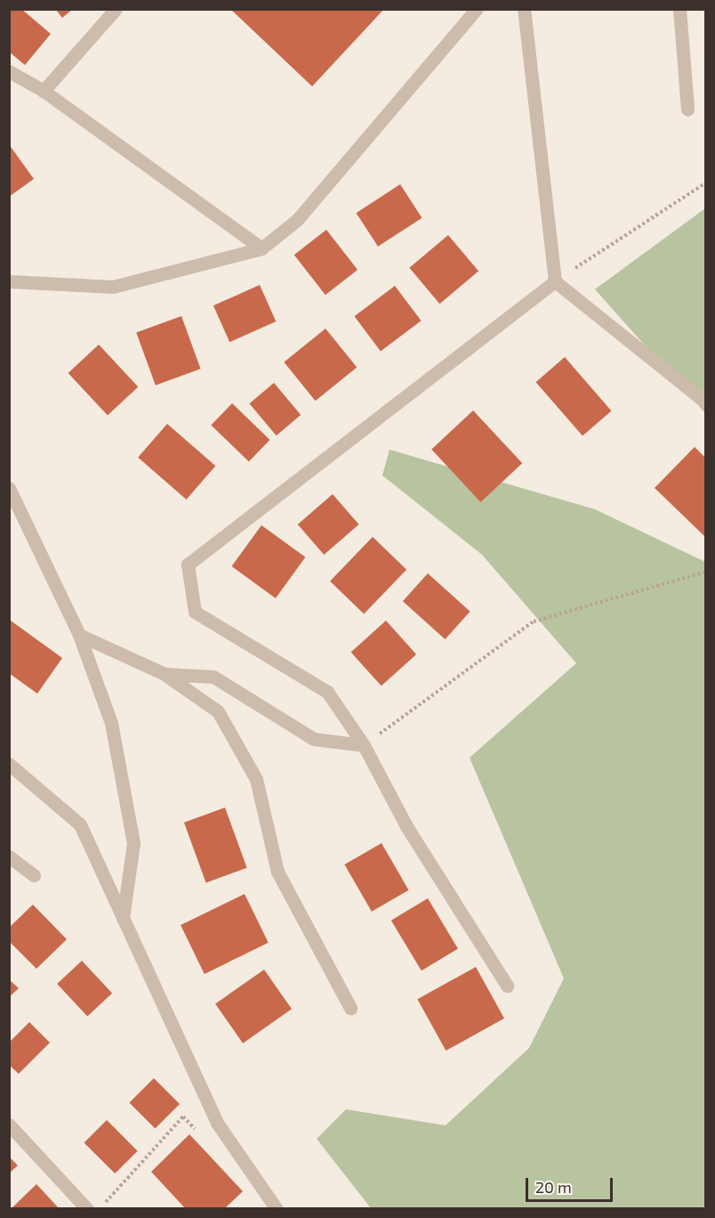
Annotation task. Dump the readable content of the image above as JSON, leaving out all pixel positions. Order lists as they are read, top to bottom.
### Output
{
  "scale_bar": "20 m"
}
